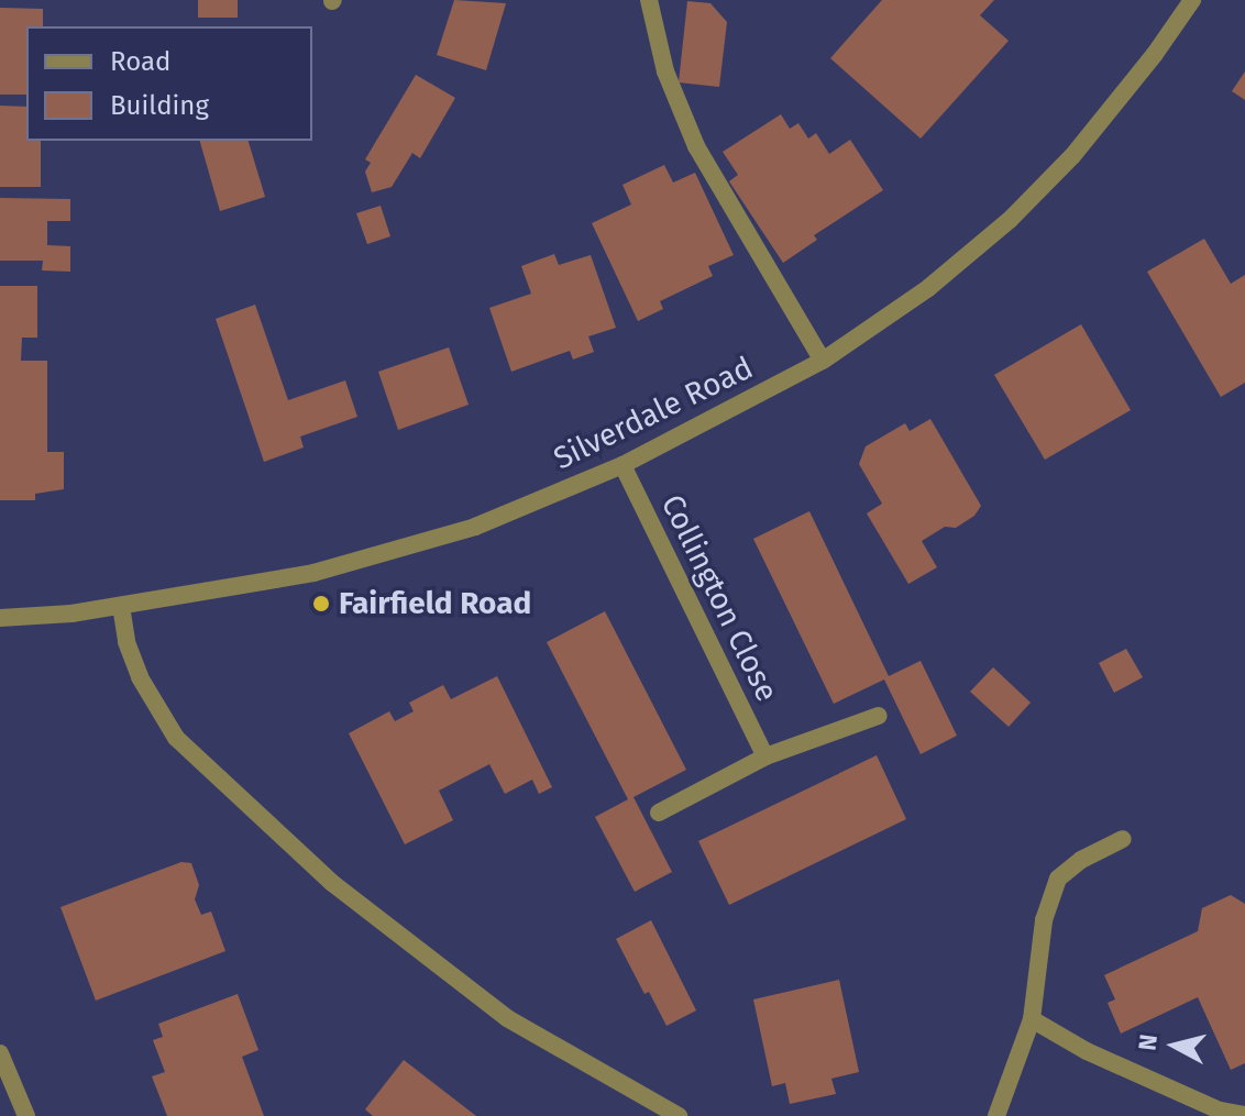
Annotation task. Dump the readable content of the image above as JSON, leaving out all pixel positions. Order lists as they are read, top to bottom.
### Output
{
  "streets": {
    "street": ["Silverdale Road", "Collington Close"]
  },
  "crossings": [
    ["Silverdale Road", "Collington Close"]
  ],
  "places": ["Fairfield Road"],
  "legend": ["Road", "Building"],
  "north": "left"
}
